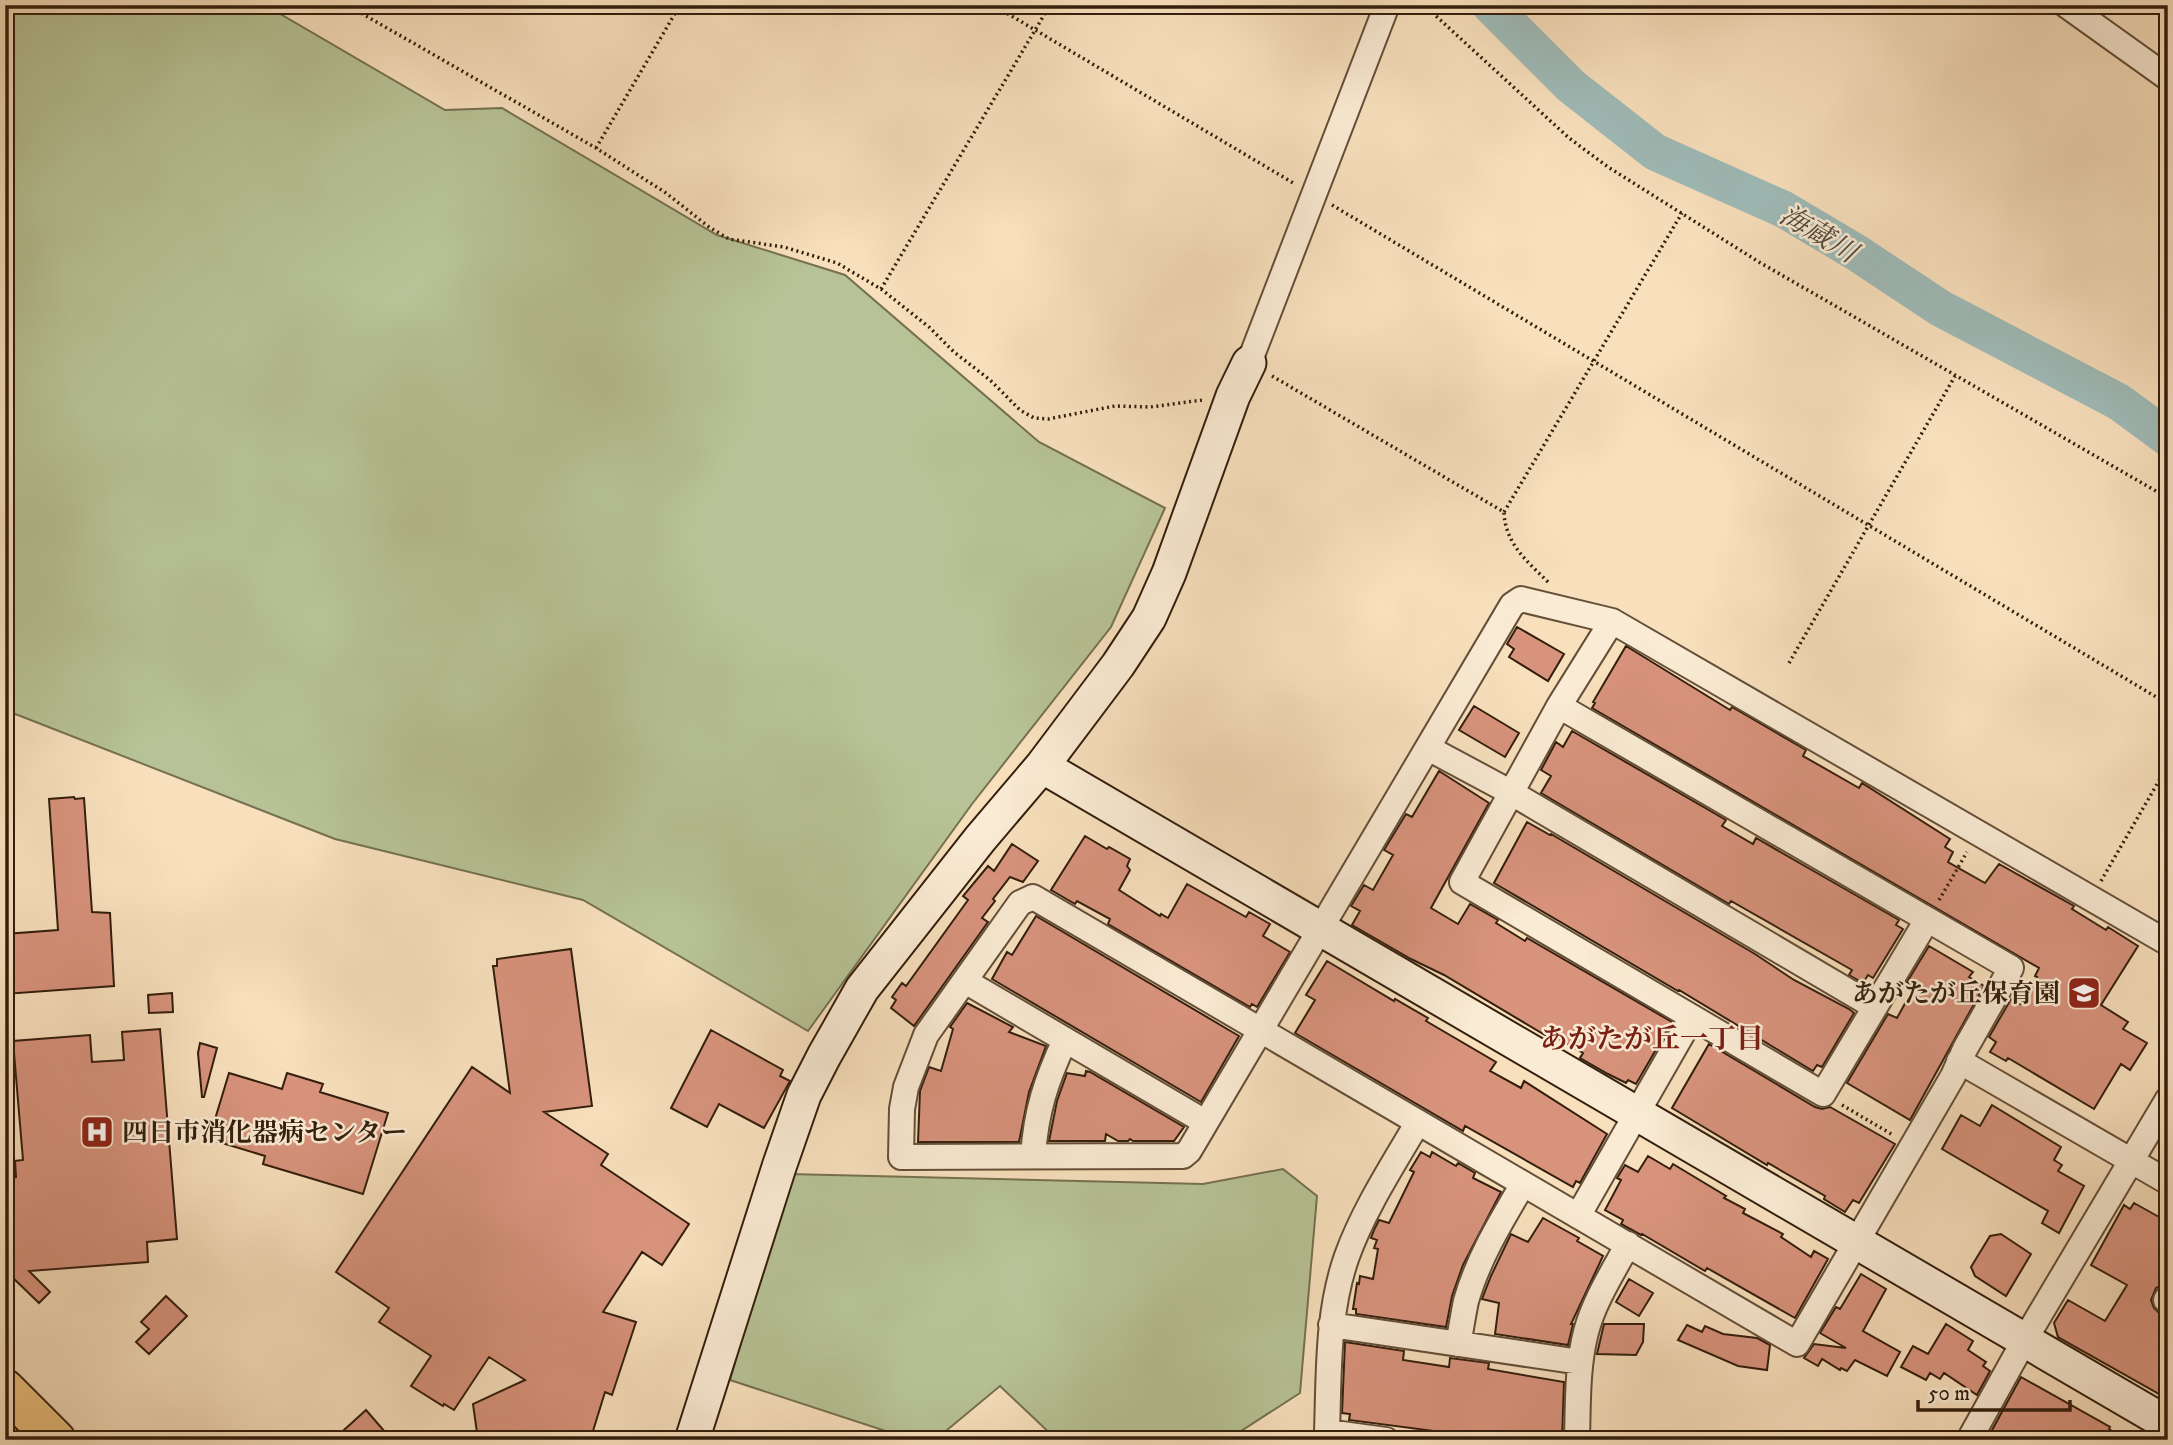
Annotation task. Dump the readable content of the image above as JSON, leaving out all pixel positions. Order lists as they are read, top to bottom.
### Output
{
  "districts": ["あがたが丘一丁目"],
  "water": ["海蔵川"],
  "places": {
    "school or university": ["あがたが丘保育園"],
    "hospital": ["四日市消化器病センター"]
  },
  "scale_bar": "50 m"
}
